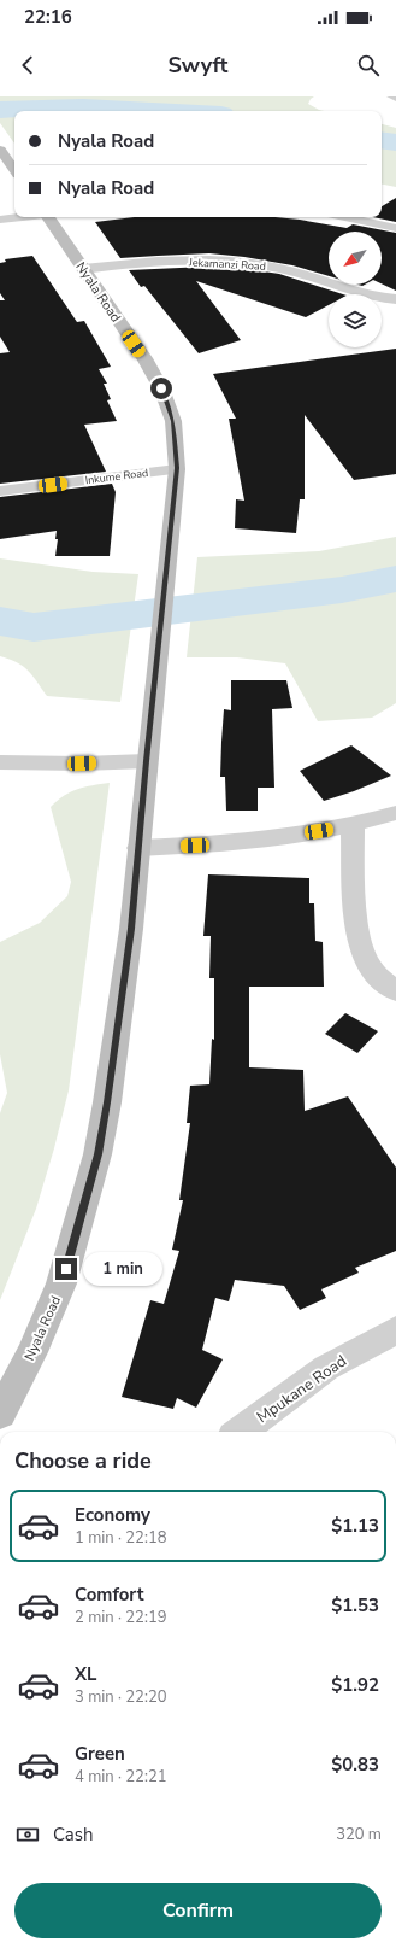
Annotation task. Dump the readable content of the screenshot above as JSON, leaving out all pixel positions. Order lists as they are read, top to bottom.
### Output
{
  "streets": {
    "street": [
      "Jekamanzi Road",
      "Nyala Road",
      "Inkume Road",
      "Mpukane Road"
    ]
  },
  "crossings": [
    ["Jekamanzi Road", "Nyala Road"],
    ["Nyala Road", "Inkume Road"]
  ],
  "north": "bottom left",
  "page": {
    "status": "22:16",
    "header": "Swyft",
    "banner": ["Nyala Road", "Nyala Road"],
    "bubble": "1 min",
    "heading": "Choose a ride",
    "list": [
      {
        "name": "Economy",
        "note": "1 min · 22:18",
        "value": "$1.13"
      },
      {
        "name": "Comfort",
        "note": "2 min · 22:19",
        "value": "$1.53"
      },
      {
        "name": "XL",
        "note": "3 min · 22:20",
        "value": "$1.92"
      },
      {
        "name": "Green",
        "note": "4 min · 22:21",
        "value": "$0.83"
      }
    ],
    "pay": ["Cash", "320 m"],
    "buttons": "Confirm"
  }
}
